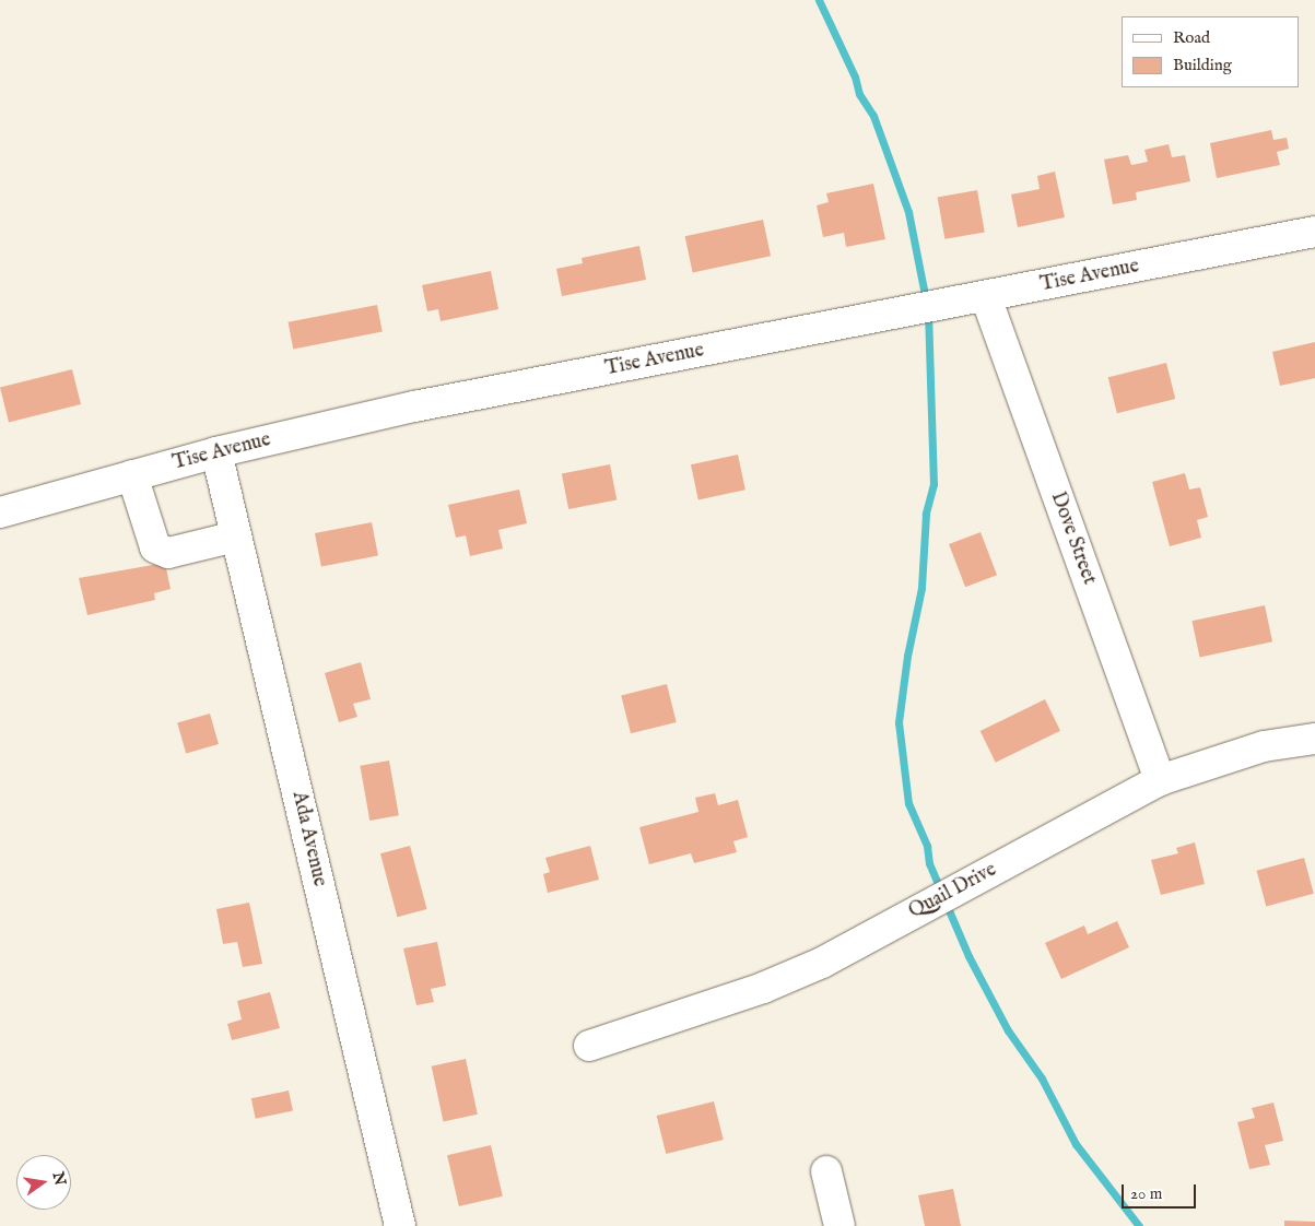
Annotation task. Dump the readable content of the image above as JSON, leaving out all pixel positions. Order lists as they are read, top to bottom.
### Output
{
  "streets": {
    "street": [
      "Tise Avenue",
      "Dove Street",
      "Ada Avenue",
      "Quail Drive"
    ]
  },
  "crossings": [
    ["Tise Avenue", "Dove Street"],
    ["Tise Avenue", "Ada Avenue"],
    ["Dove Street", "Quail Drive"]
  ],
  "legend": ["Road", "Building"],
  "scale_bar": "20 m",
  "north": "right"
}
